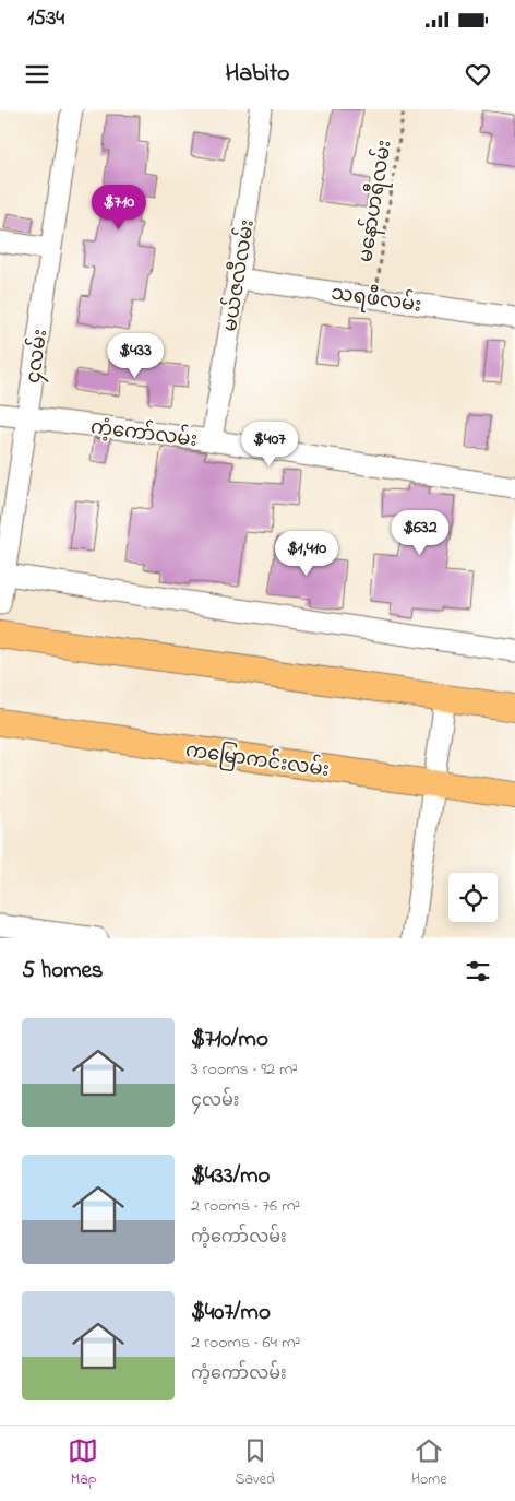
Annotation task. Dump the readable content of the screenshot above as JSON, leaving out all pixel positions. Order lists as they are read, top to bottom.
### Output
{
  "streets": {
    "main road": ["ကမြောကင်းလမ်း"],
    "street": [
      "မယ်ဇလီလမ်း",
      "သရဖီလမ်း",
      "၄လမ်း",
      "ကံ့ကော်လမ်း"
    ],
    "path": ["မနော်ဟရီလမ်း"]
  },
  "crossings": [
    ["မနော်ဟရီလမ်း", "သရဖီလမ်း"],
    ["မယ်ဇလီလမ်း", "သရဖီလမ်း"],
    ["မယ်ဇလီလမ်း", "ကံ့ကော်လမ်း"],
    ["၄လမ်း", "ကံ့ကော်လမ်း"]
  ],
  "page": {
    "status": "15:34",
    "header": "Habito",
    "price": [
      "$710",
      "$433",
      "$407",
      "$632",
      "$1,410"
    ],
    "heading": "5 homes",
    "list": [
      {
        "name": "$710/mo",
        "note": "3 rooms · 92 m² · ၄လမ်း"
      },
      {
        "name": "$433/mo",
        "note": "2 rooms · 76 m² · ကံ့ကော်လမ်း"
      },
      {
        "name": "$407/mo",
        "note": "2 rooms · 64 m² · ကံ့ကော်လမ်း"
      }
    ],
    "tabs": ["Map", "Saved", "Home"]
  }
}
